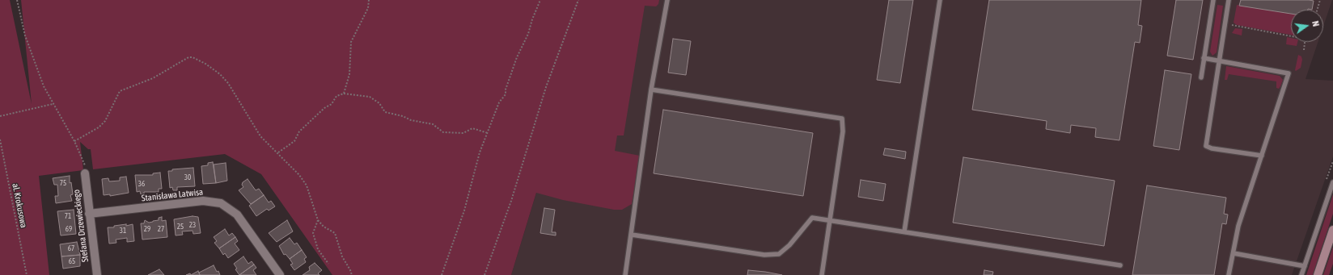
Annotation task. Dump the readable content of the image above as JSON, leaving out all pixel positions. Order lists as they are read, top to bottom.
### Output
{
  "streets": {
    "street": ["Stanisława Latwisa", "Stefana Drzewieckiego"],
    "path": ["al. Krokusowa"]
  },
  "crossings": [
    ["Stanisława Latwisa", "Stefana Drzewieckiego"]
  ],
  "house_numbers": [
    "30",
    "75",
    "36",
    "71",
    "23",
    "25",
    "69",
    "29",
    "27",
    "31",
    "67",
    "65"
  ],
  "north": "right"
}
